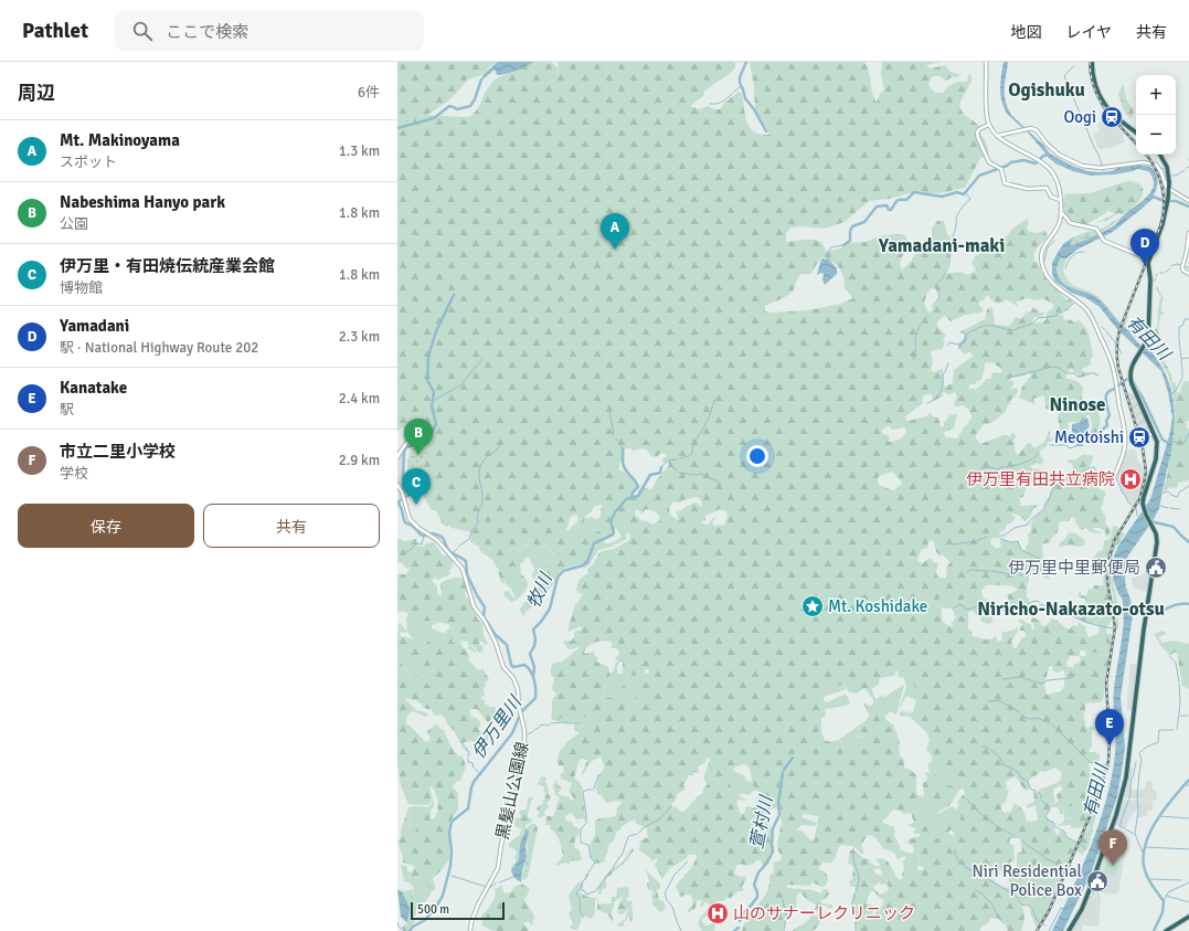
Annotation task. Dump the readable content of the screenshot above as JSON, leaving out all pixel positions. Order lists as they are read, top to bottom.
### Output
{
  "streets": {
    "main road": ["黒髪山公園線"]
  },
  "districts": [
    "Ogishuku",
    "Yamadani-maki",
    "Ninose",
    "Niricho-Nakazato-otsu"
  ],
  "water": [
    "有田川",
    "牧川",
    "伊万里川",
    "萱村川"
  ],
  "places": {
    "station": ["Oogi", "Meotoishi"],
    "hospital": ["伊万里有田共立病院", "山のサナーレクリニック"],
    "public building": ["伊万里中里郵便局", "Niri Residential Police Box"],
    "place": ["Mt. Koshidake"]
  },
  "scale_bar": "500 m",
  "page": {
    "header": "Pathlet",
    "search": "ここで検索",
    "nav": ["地図", "レイヤ", "共有"],
    "heading": ["周辺", "6件"],
    "map_buttons": ["+", "−"],
    "list": [
      {
        "mark": "A",
        "name": "Mt. Makinoyama",
        "note": "スポット",
        "value": "1.3 km"
      },
      {
        "mark": "B",
        "name": "Nabeshima Hanyo park",
        "note": "公園",
        "value": "1.8 km"
      },
      {
        "mark": "C",
        "name": "伊万里・有田焼伝統産業会館",
        "note": "博物館",
        "value": "1.8 km"
      },
      {
        "mark": "D",
        "name": "Yamadani",
        "note": "駅 · National Highway Route 202",
        "value": "2.3 km"
      },
      {
        "mark": "E",
        "name": "Kanatake",
        "note": "駅",
        "value": "2.4 km"
      },
      {
        "mark": "F",
        "name": "市立二里小学校",
        "note": "学校",
        "value": "2.9 km"
      }
    ],
    "pins": [
      "A",
      "D",
      "B",
      "C",
      "E",
      "F"
    ],
    "buttons": ["保存", "共有"],
    "scale": "500 m"
  }
}
